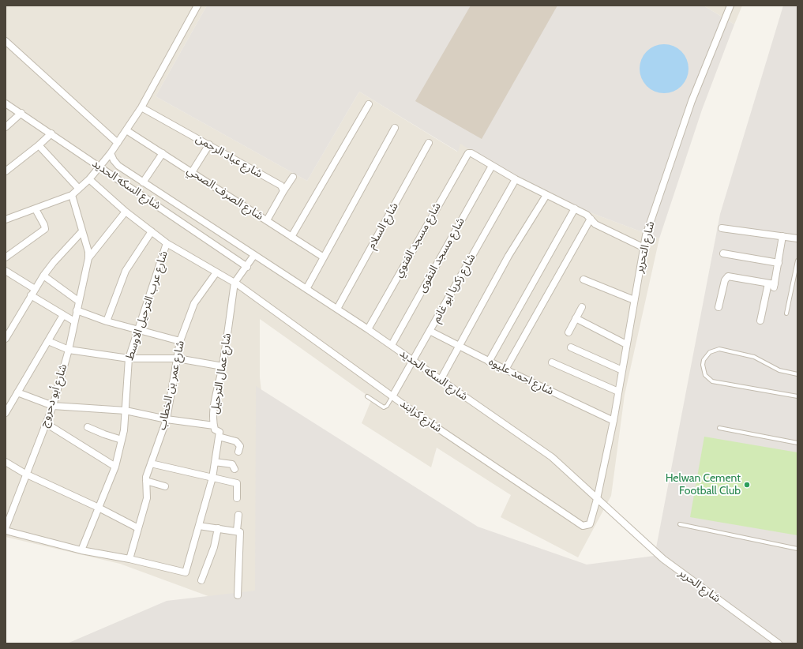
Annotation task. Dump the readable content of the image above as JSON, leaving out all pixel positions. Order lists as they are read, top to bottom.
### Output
{
  "streets": {
    "street": [
      "شارع عباد الرحمن",
      "شارع السكه الحديد",
      "شارع الصرف الصحي",
      "شارع السلام",
      "شارع مسجد الفتوي",
      "شارع التحرير",
      "شارع مسجد التقوى",
      "شارع زكريا ابو غانم",
      "شارع عرب الترحيل الاوسط",
      "شارع عمال الترحيل",
      "شارع احمد عليوه",
      "شارع عمر بن الخطاب",
      "شارع أبو دحروج",
      "شارع كرابند",
      "شارع الحرير"
    ]
  },
  "crossings": [
    ["شارع السكه الحديد", "شارع السلام"],
    ["شارع السكه الحديد", "شارع مسجد الفتوي"],
    ["شارع السكه الحديد", "شارع التحرير"],
    ["شارع السكه الحديد", "شارع مسجد التقوى"],
    ["شارع السكه الحديد", "شارع زكريا ابو غانم"],
    ["شارع السكه الحديد", "شارع عرب الترحيل الاوسط"],
    ["شارع السكه الحديد", "شارع عمال الترحيل"],
    ["شارع السكه الحديد", "شارع عمر بن الخطاب"],
    ["شارع السكه الحديد", "شارع أبو دحروج"],
    ["شارع السكه الحديد", "شارع كرابند"],
    ["شارع السكه الحديد", "شارع الحرير"],
    ["شارع مسجد الفتوي", "شارع مسجد التقوى"],
    ["شارع التحرير", "شارع احمد عليوه"],
    ["شارع التحرير", "شارع كرابند"],
    ["شارع زكريا ابو غانم", "شارع احمد عليوه"],
    ["شارع زكريا ابو غانم", "شارع كرابند"],
    ["شارع عمال الترحيل", "شارع كرابند"]
  ],
  "places": ["Helwan Cement Football Club"]
}
